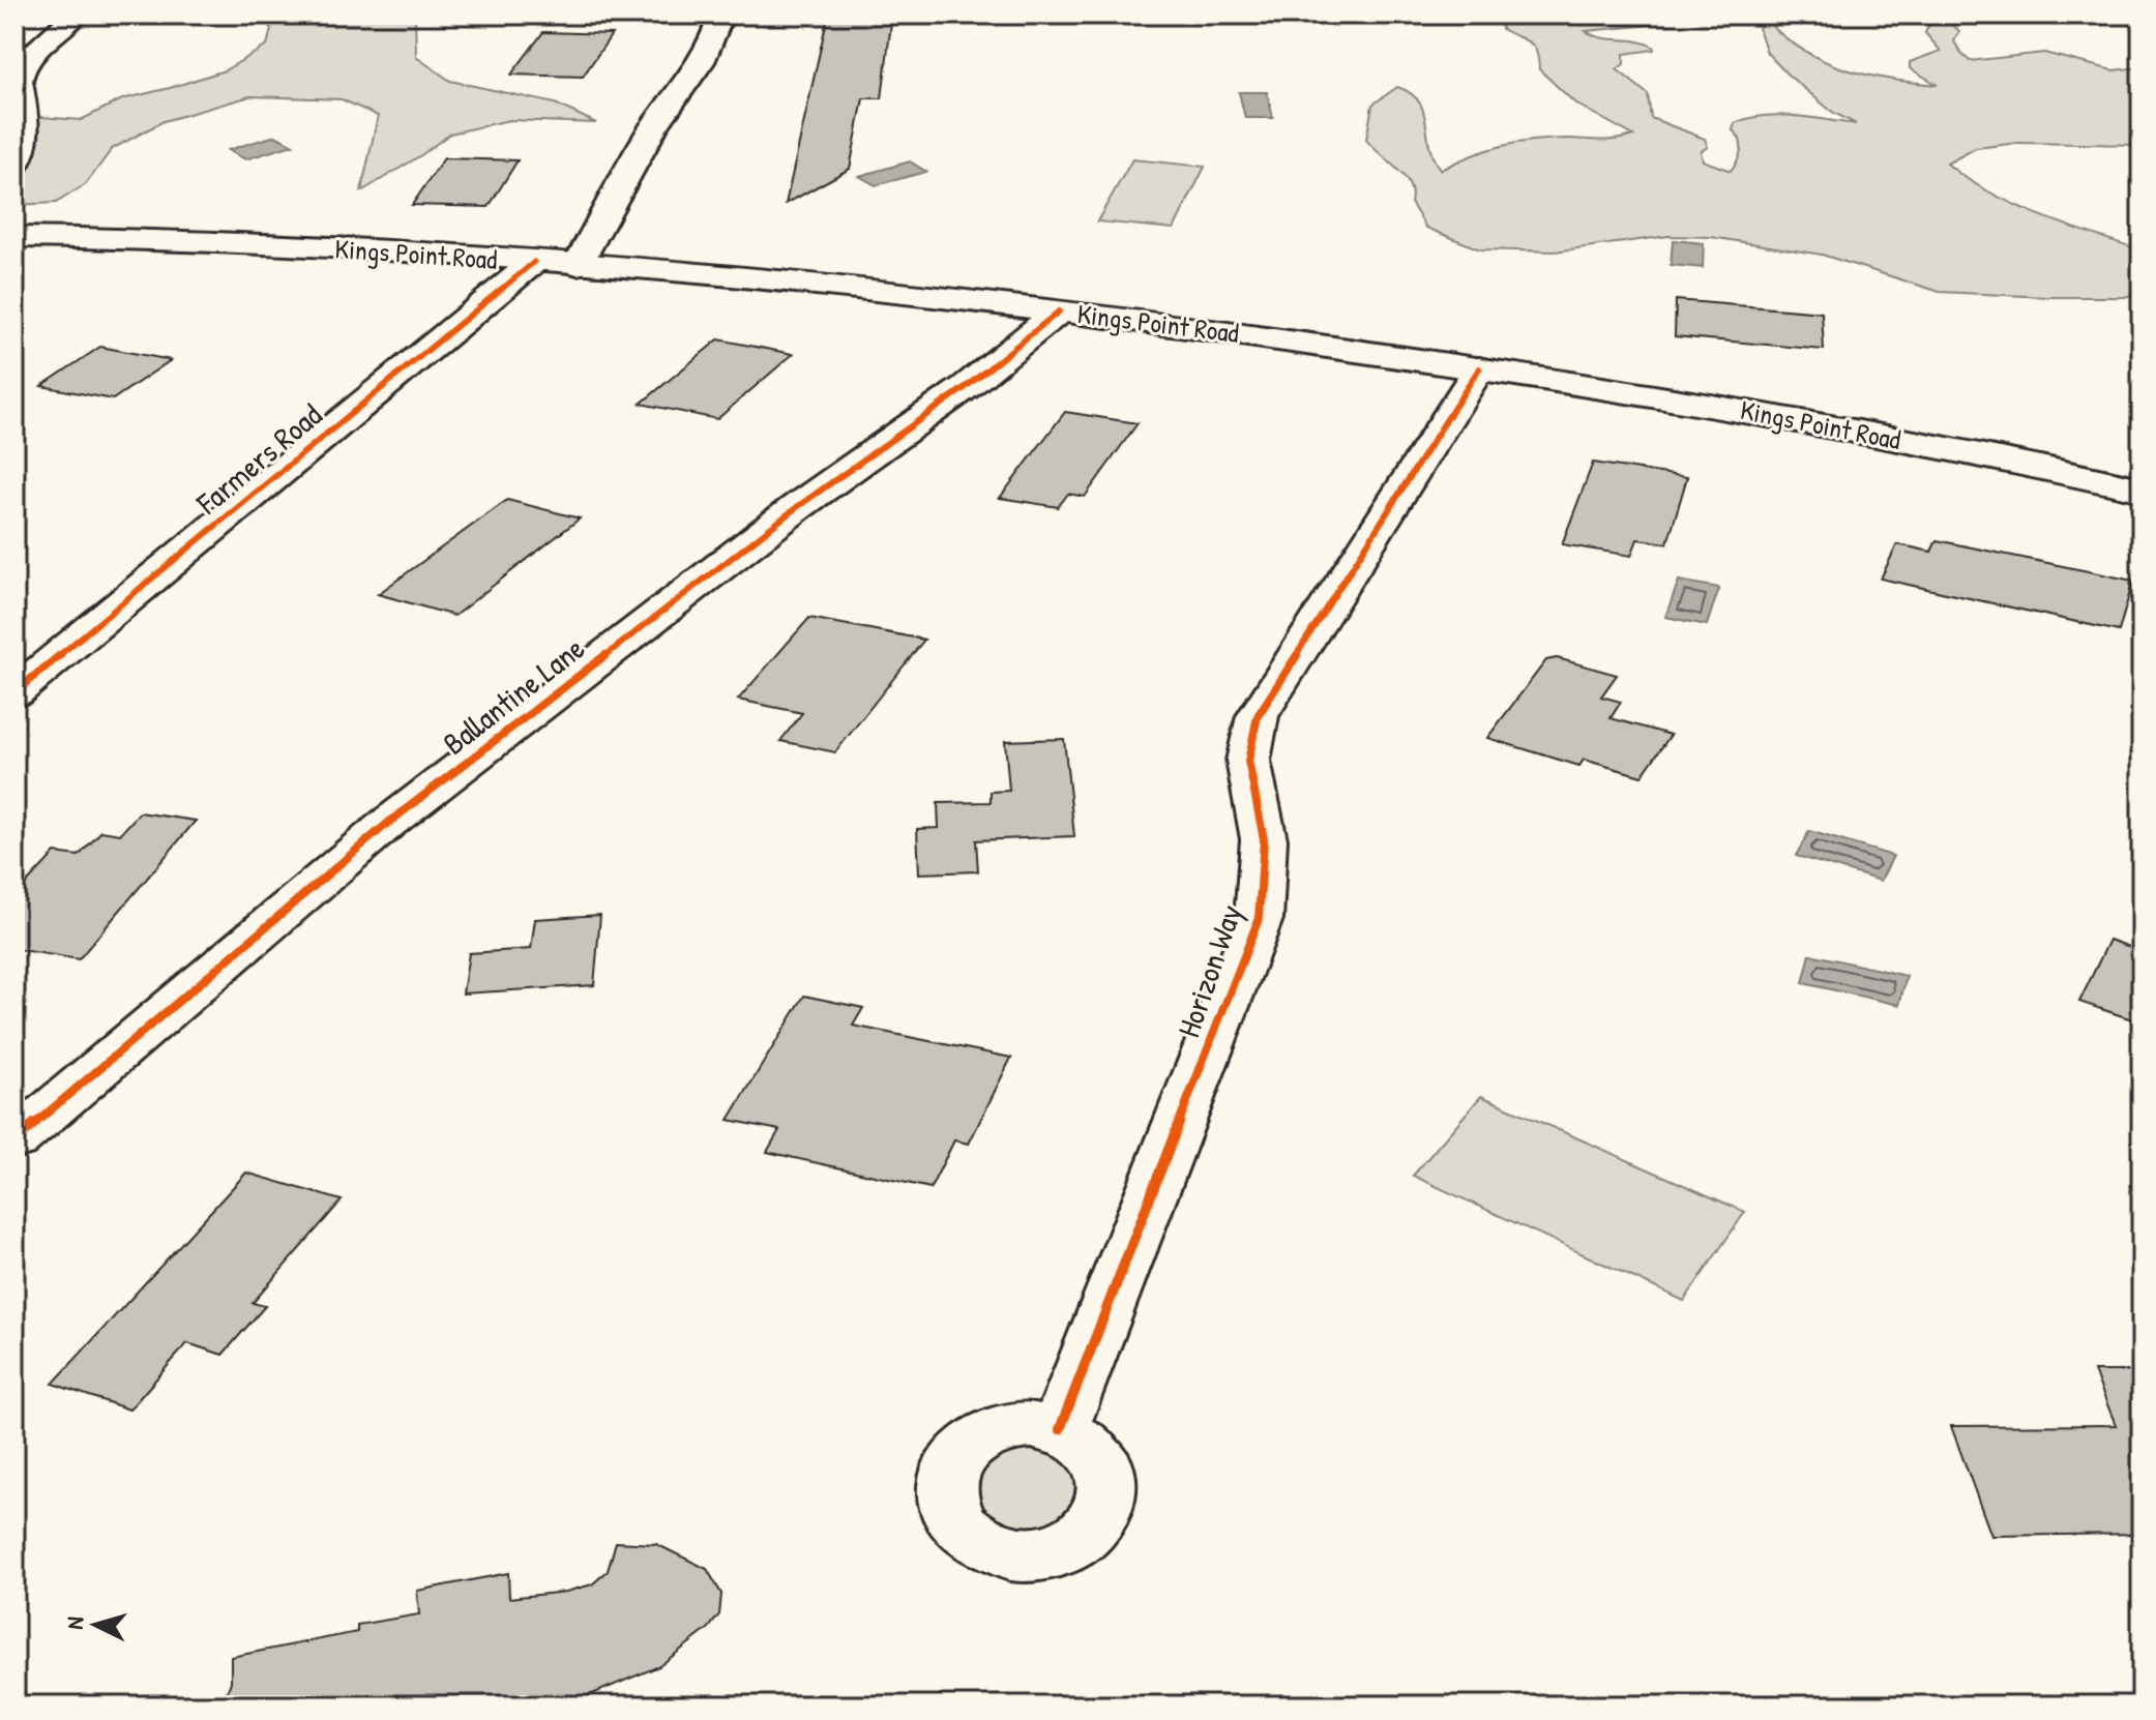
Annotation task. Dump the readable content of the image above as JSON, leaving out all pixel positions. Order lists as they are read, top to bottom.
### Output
{
  "streets": {
    "street": [
      "Kings Point Road",
      "Farmers Road",
      "Ballantine Lane",
      "Horizon Way"
    ]
  },
  "crossings": [
    ["Kings Point Road", "Farmers Road"],
    ["Kings Point Road", "Ballantine Lane"],
    ["Kings Point Road", "Horizon Way"]
  ],
  "north": "left"
}
